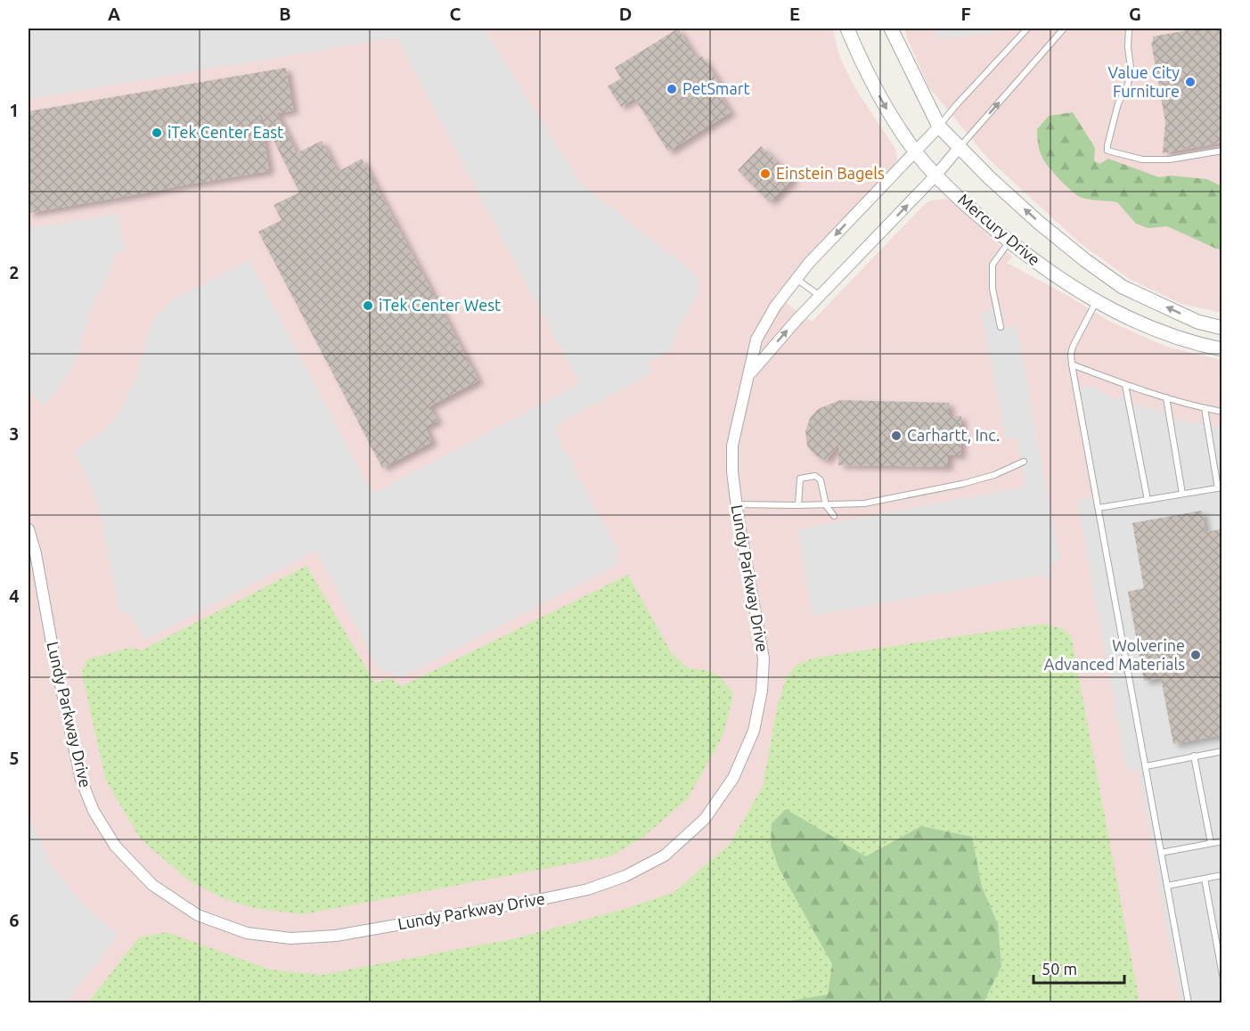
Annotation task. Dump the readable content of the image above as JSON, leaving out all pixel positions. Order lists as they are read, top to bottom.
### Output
{
  "streets": {
    "street": ["Mercury Drive", "Lundy Parkway Drive"]
  },
  "crossings": [
    ["Mercury Drive", "Lundy Parkway Drive"]
  ],
  "places": [
    "Value City Furniture",
    "PetSmart",
    "iTek Center East",
    "Einstein Bagels",
    "iTek Center West",
    "Carhartt, Inc.",
    "Wolverine Advanced Materials"
  ],
  "scale_bar": "50 m",
  "grid": {
    "columns": [
      "A",
      "B",
      "C",
      "D",
      "E",
      "F",
      "G"
    ],
    "rows": [
      "1",
      "2",
      "3",
      "4",
      "5",
      "6"
    ]
  }
}
